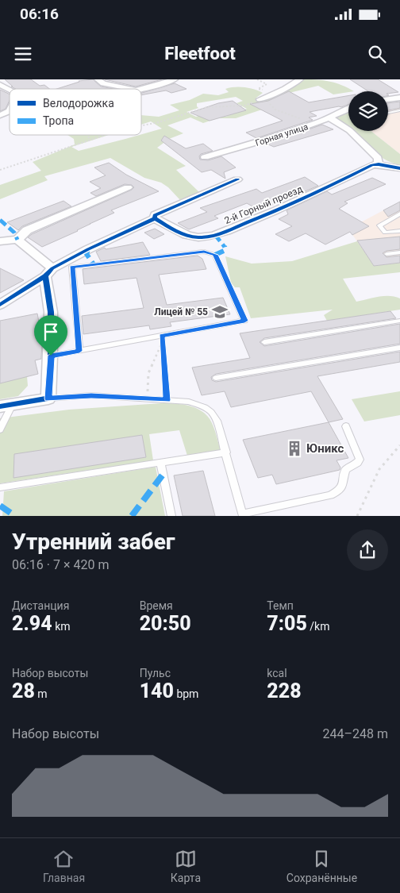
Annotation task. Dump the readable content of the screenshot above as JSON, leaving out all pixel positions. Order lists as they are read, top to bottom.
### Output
{
  "streets": {
    "street": ["Горная улица", "2-й Горный проезд"]
  },
  "places": {
    "school or university": ["Лицей № 55"],
    "building": ["Юникс"]
  },
  "legend": ["Велодорожка", "Тропа"],
  "page": {
    "status": "06:16",
    "header": "Fleetfoot",
    "heading": ["Утренний забег", "06:16 · 7 × 420 m"],
    "stats": [
      ["Дистанция", "2.94 km"],
      ["Время", "20:50"],
      ["Темп", "7:05 /km"],
      ["Набор высоты", "28 m"],
      ["Пульс", "140 bpm"],
      ["kcal", "228"]
    ],
    "chart": ["Набор высоты", "244–248 m"],
    "tabs": ["Главная", "Карта", "Сохранённые"]
  }
}
